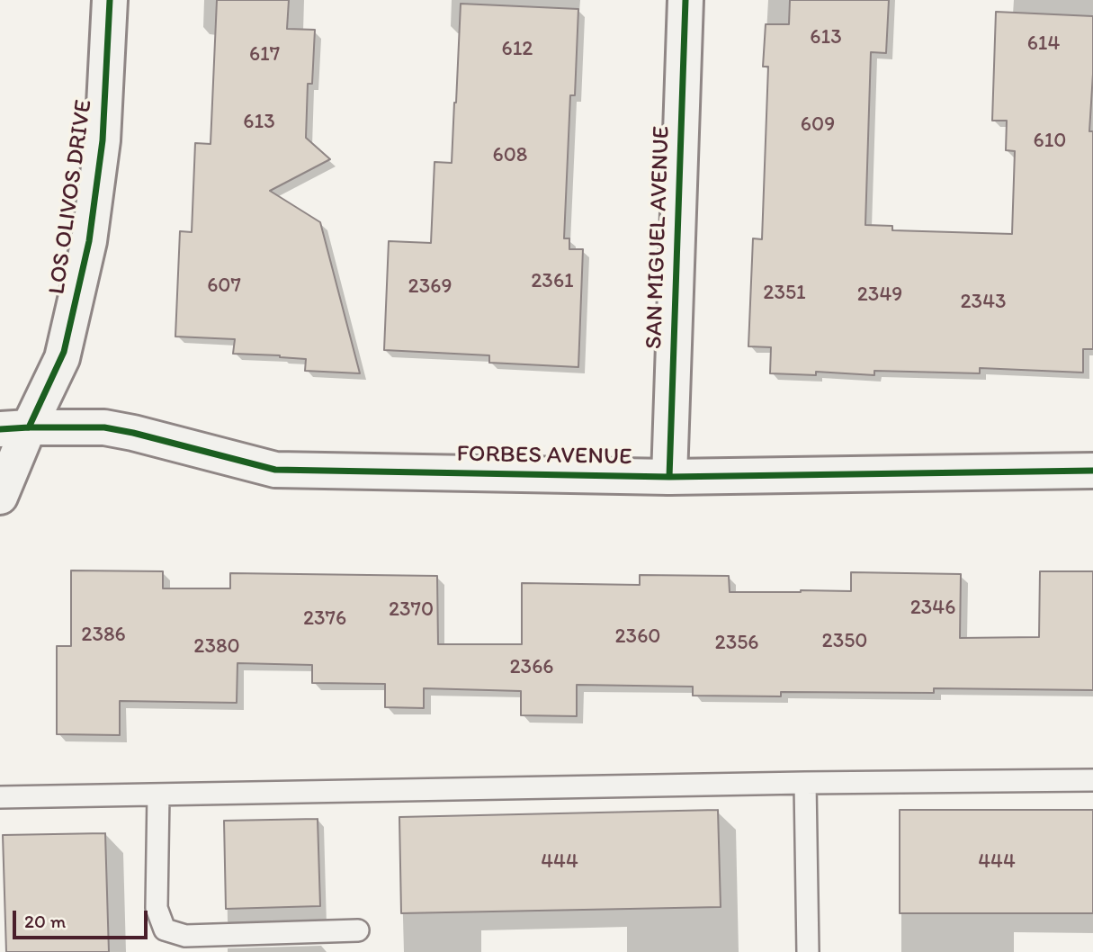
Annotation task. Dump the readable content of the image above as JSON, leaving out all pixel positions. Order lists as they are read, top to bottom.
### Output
{
  "streets": {
    "street": ["LOS OLIVOS DRIVE", "SAN MIGUEL AVENUE", "FORBES AVENUE"]
  },
  "crossings": [
    ["LOS OLIVOS DRIVE", "FORBES AVENUE"],
    ["SAN MIGUEL AVENUE", "FORBES AVENUE"]
  ],
  "house_numbers": [
    "613",
    "614",
    "612",
    "617",
    "613",
    "609",
    "610",
    "608",
    "2361",
    "607",
    "2369",
    "2351",
    "2349",
    "2343",
    "2346",
    "2370",
    "2376",
    "2386",
    "2360",
    "2350",
    "2356",
    "2380",
    "2366",
    "444",
    "444"
  ],
  "scale_bar": "20 m"
}
